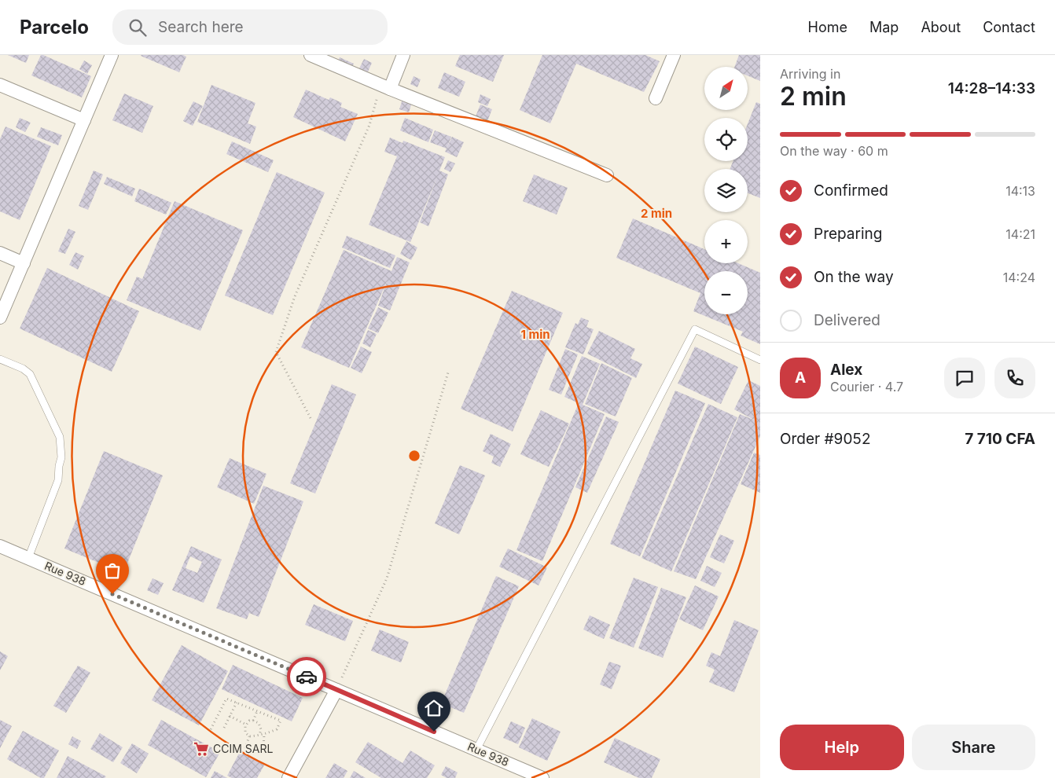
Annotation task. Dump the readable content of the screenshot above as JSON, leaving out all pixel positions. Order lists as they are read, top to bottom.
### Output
{
  "streets": {
    "street": ["Rue 938"]
  },
  "places": {
    "supermarket": ["CCIM SARL"]
  },
  "north": "top right",
  "page": {
    "header": "Parcelo",
    "search": "Search here",
    "nav": [
      "Home",
      "Map",
      "About",
      "Contact"
    ],
    "heading": ["2 min", "Arriving in", "14:28–14:33"],
    "panel": [
      "Alex",
      "Courier · 4.7",
      "Order #9052",
      "7 710 CFA"
    ],
    "map_buttons": ["+", "−"],
    "bar": "On the way · 60 m",
    "list": [
      ["Confirmed", "14:13"],
      ["Preparing", "14:21"],
      ["On the way", "14:24"],
      "Delivered"
    ],
    "round": "A",
    "buttons": ["Help", "Share"]
  },
  "rings": ["2 min", "1 min"]
}
